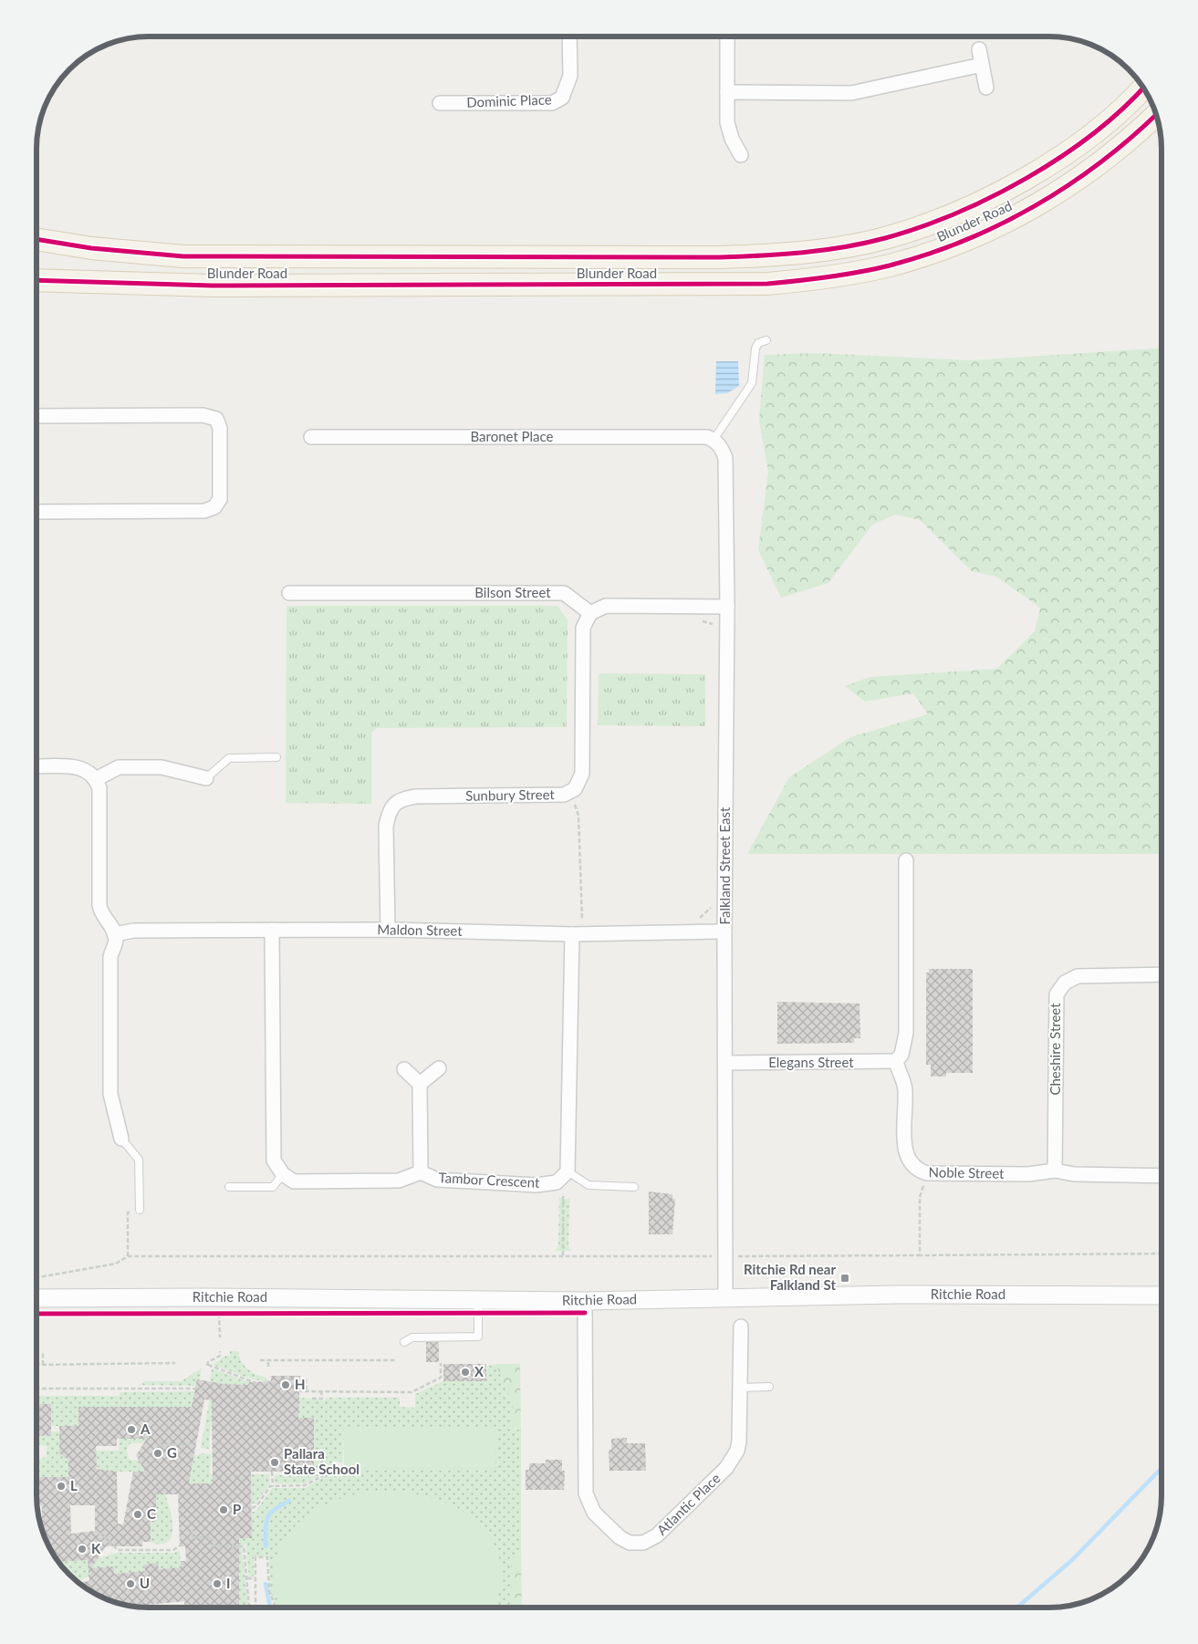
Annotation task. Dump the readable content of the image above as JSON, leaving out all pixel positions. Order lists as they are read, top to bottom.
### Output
{
  "streets": {
    "main road": ["Blunder Road"],
    "street": [
      "Dominic Place",
      "Baronet Place",
      "Bilson Street",
      "Sunbury Street",
      "Falkland Street East",
      "Maldon Street",
      "Cheshire Street",
      "Elegans Street",
      "Noble Street",
      "Tambor Crescent",
      "Ritchie Road",
      "Atlantic Place"
    ]
  },
  "crossings": [
    ["Baronet Place", "Falkland Street East"],
    ["Bilson Street", "Sunbury Street"],
    ["Sunbury Street", "Maldon Street"],
    ["Falkland Street East", "Maldon Street"],
    ["Falkland Street East", "Elegans Street"],
    ["Falkland Street East", "Ritchie Road"],
    ["Cheshire Street", "Noble Street"],
    ["Elegans Street", "Noble Street"],
    ["Ritchie Road", "Atlantic Place"]
  ],
  "places": {
    "transit": ["Ritchie Rd near Falkland St"],
    "other": [
      "X",
      "H",
      "A",
      "G",
      "Pallara State School",
      "L",
      "P",
      "C",
      "K",
      "U",
      "I"
    ]
  }
}
